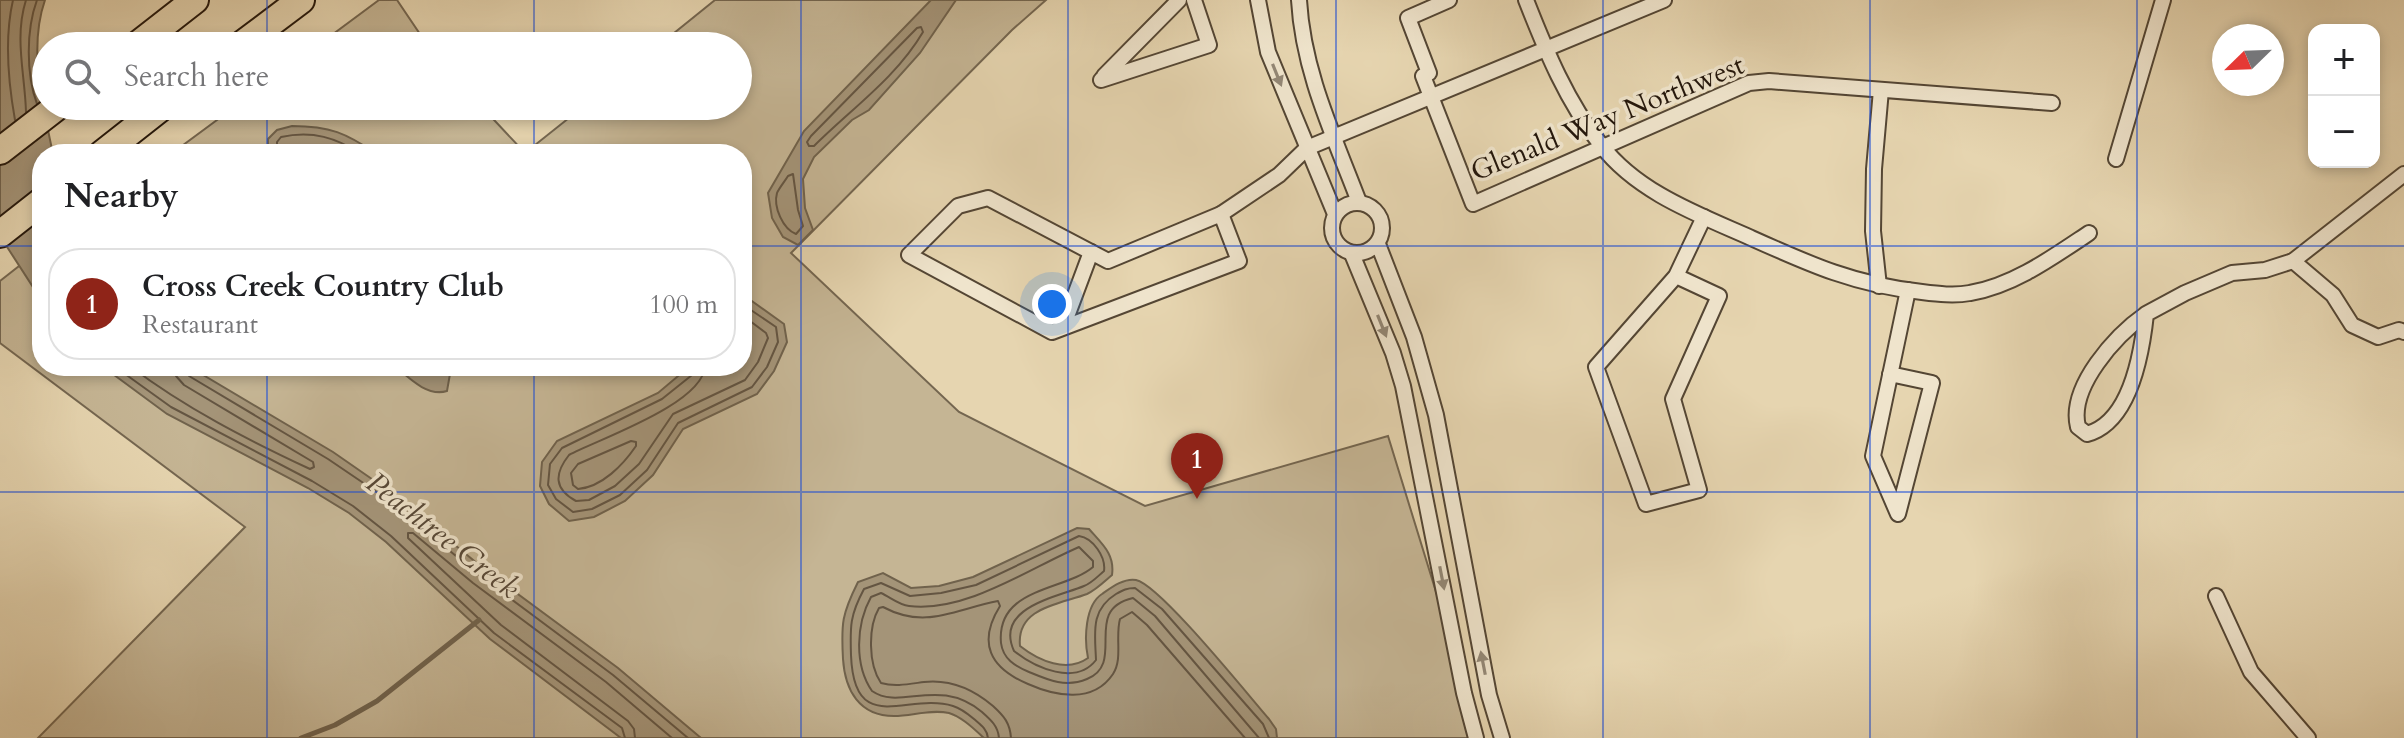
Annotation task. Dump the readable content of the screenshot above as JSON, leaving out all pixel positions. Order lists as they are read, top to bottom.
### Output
{
  "streets": {
    "street": ["Glenald Way Northwest"]
  },
  "water": ["Peachtree Creek"],
  "north": "bottom left",
  "page": {
    "map_buttons": ["+", "−"],
    "search": "Search here",
    "heading": "Nearby",
    "list": [
      {
        "mark": "1",
        "name": "Cross Creek Country Club",
        "note": "Restaurant",
        "value": "100 m"
      }
    ],
    "pins": "1"
  }
}
